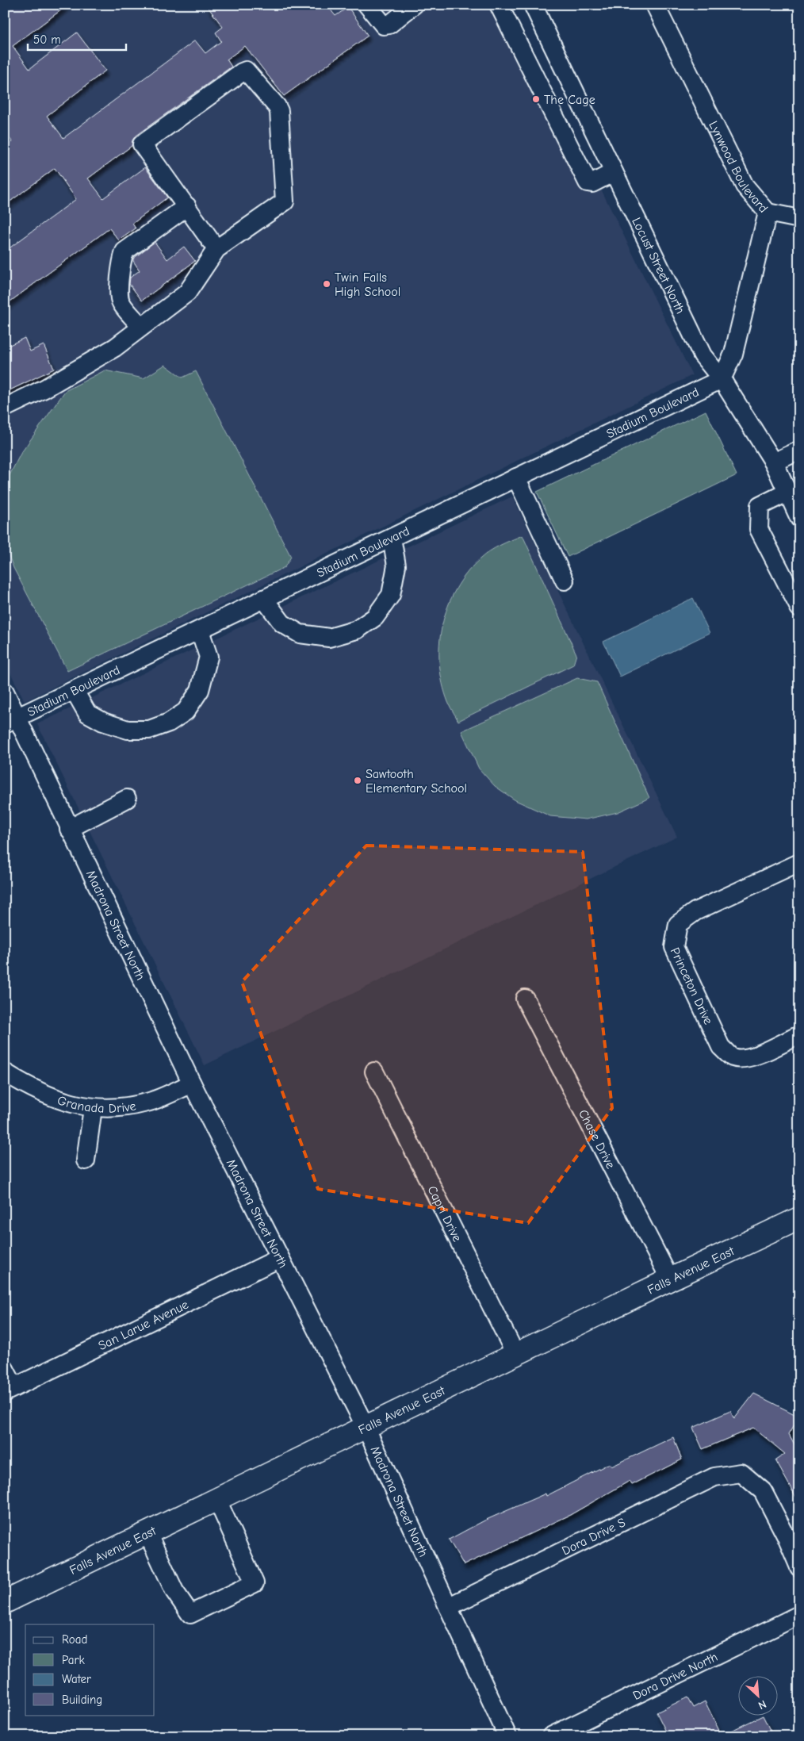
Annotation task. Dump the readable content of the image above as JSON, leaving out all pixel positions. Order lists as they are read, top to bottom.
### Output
{
  "streets": {
    "main road": ["Falls Avenue East"],
    "street": [
      "Lynwood Boulevard",
      "Locust Street North",
      "Stadium Boulevard",
      "Madrona Street North",
      "Princeton Drive",
      "Granada Drive",
      "Chase Drive",
      "Capri Drive",
      "San Larue Avenue",
      "Dora Drive S",
      "Dora Drive North"
    ]
  },
  "crossings": [
    ["Lynwood Boulevard", "Locust Street North"],
    ["Lynwood Boulevard", "Stadium Boulevard"],
    ["Locust Street North", "Stadium Boulevard"],
    ["Stadium Boulevard", "Madrona Street North"],
    ["Madrona Street North", "Granada Drive"],
    ["Madrona Street North", "Falls Avenue East"],
    ["Madrona Street North", "San Larue Avenue"],
    ["Madrona Street North", "Dora Drive S"],
    ["Chase Drive", "Falls Avenue East"],
    ["Capri Drive", "Falls Avenue East"]
  ],
  "places": ["The Cage", "Twin Falls High School", "Sawtooth Elementary School"],
  "legend": [
    "Road",
    "Park",
    "Water",
    "Building"
  ],
  "scale_bar": "50 m",
  "north": "bottom right"
}
